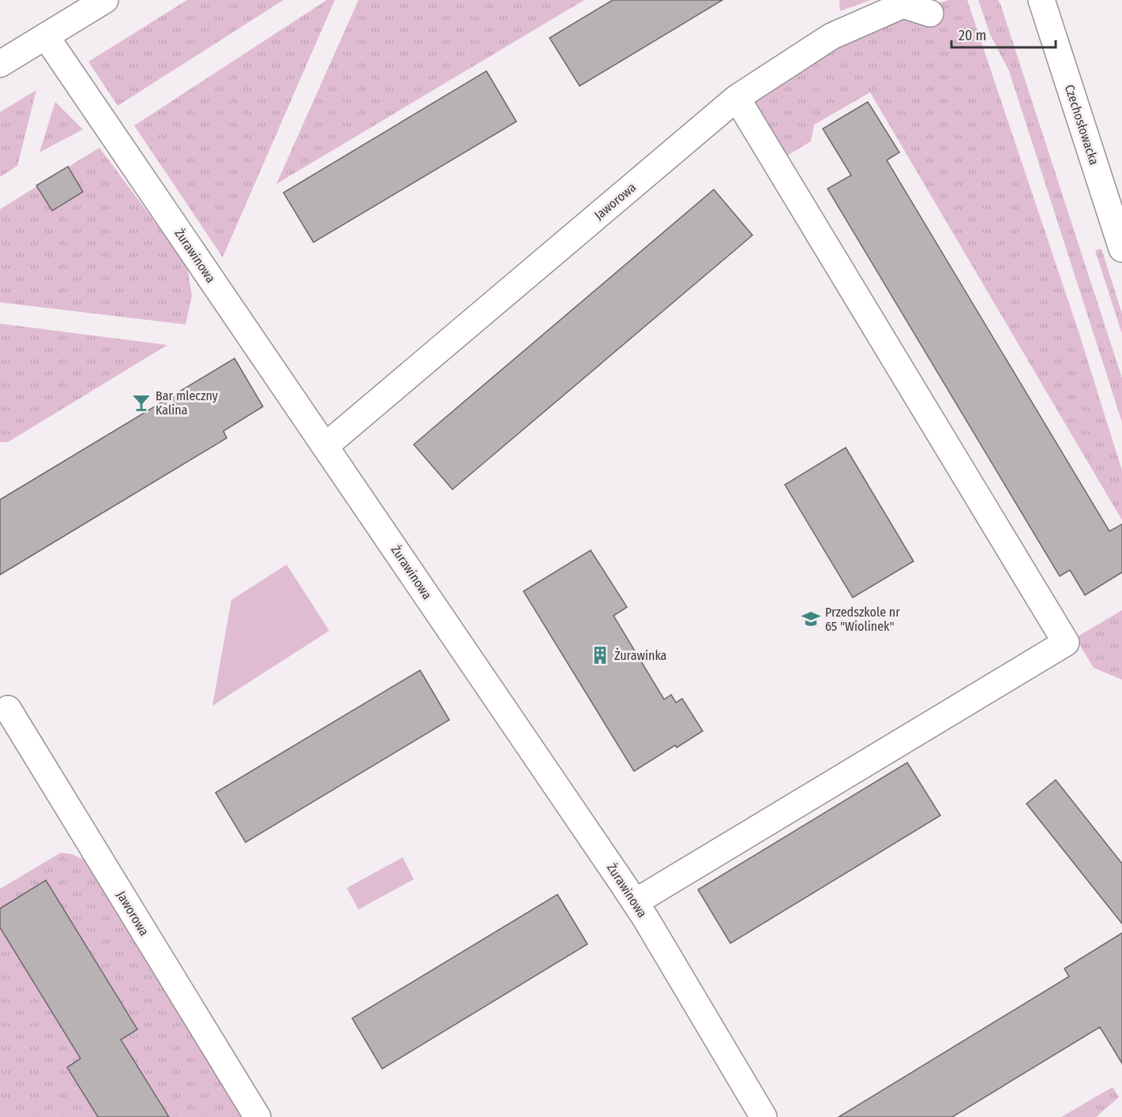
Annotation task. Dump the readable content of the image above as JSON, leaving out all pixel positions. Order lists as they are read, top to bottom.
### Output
{
  "streets": {
    "street": ["Czechosłowacka", "Jaworowa", "Żurawinowa"]
  },
  "crossings": [
    ["Jaworowa", "Żurawinowa"]
  ],
  "places": {
    "bar": ["Bar mleczny Kalina"],
    "school or university": ["Przedszkole nr 65 \"Wiolinek\""],
    "building": ["Żurawinka"]
  },
  "scale_bar": "20 m"
}
